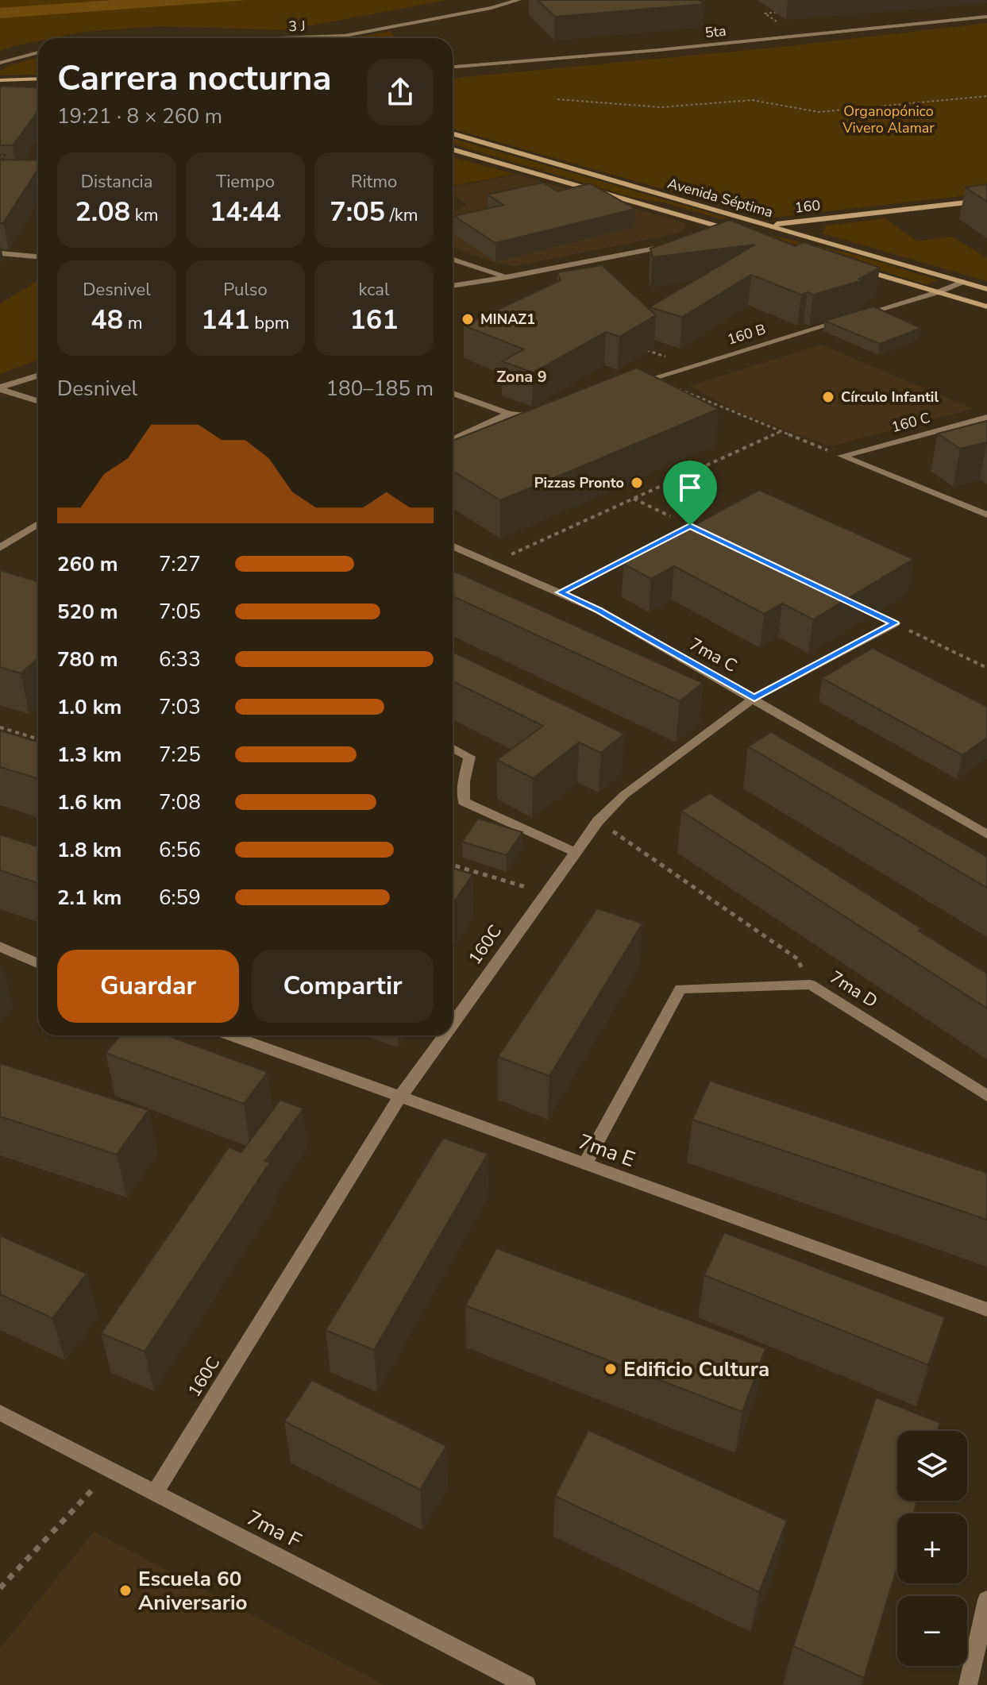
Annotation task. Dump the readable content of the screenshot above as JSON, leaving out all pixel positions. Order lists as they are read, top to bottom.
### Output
{
  "streets": {
    "main road": ["Avenida Séptima", "160"],
    "street": [
      "3 J",
      "5ta",
      "160 B",
      "160 C",
      "7ma C",
      "160C",
      "7ma D",
      "7ma E",
      "7ma F"
    ]
  },
  "crossings": [
    ["Avenida Séptima", "160"],
    ["Avenida Séptima", "160 B"],
    ["7ma C", "160C"],
    ["160C", "7ma E"],
    ["160C", "7ma F"],
    ["7ma D", "7ma E"]
  ],
  "districts": ["Zona 9"],
  "parks": ["Organopónico Vivero Alamar"],
  "places": [
    "MINAZ1",
    "Círculo Infantil",
    "Pizzas Pronto",
    "Edificio Cultura",
    "Escuela 60 Aniversario"
  ],
  "page": {
    "heading": ["Carrera nocturna", "19:21 · 8 × 260 m"],
    "stats": [
      ["Distancia", "2.08 km"],
      ["Tiempo", "14:44"],
      ["Ritmo", "7:05 /km"],
      ["Desnivel", "48 m"],
      ["Pulso", "141 bpm"],
      ["kcal", "161"]
    ],
    "chart": ["Desnivel", "180–185 m"],
    "list": [
      {
        "name": "260 m",
        "note": "7:27"
      },
      {
        "name": "520 m",
        "note": "7:05"
      },
      {
        "name": "780 m",
        "note": "6:33"
      },
      {
        "name": "1.0 km",
        "note": "7:03"
      },
      {
        "name": "1.3 km",
        "note": "7:25"
      },
      {
        "name": "1.6 km",
        "note": "7:08"
      },
      {
        "name": "1.8 km",
        "note": "6:56"
      },
      {
        "name": "2.1 km",
        "note": "6:59"
      }
    ],
    "buttons": ["Guardar", "Compartir"],
    "map_buttons": ["+", "−"]
  }
}
